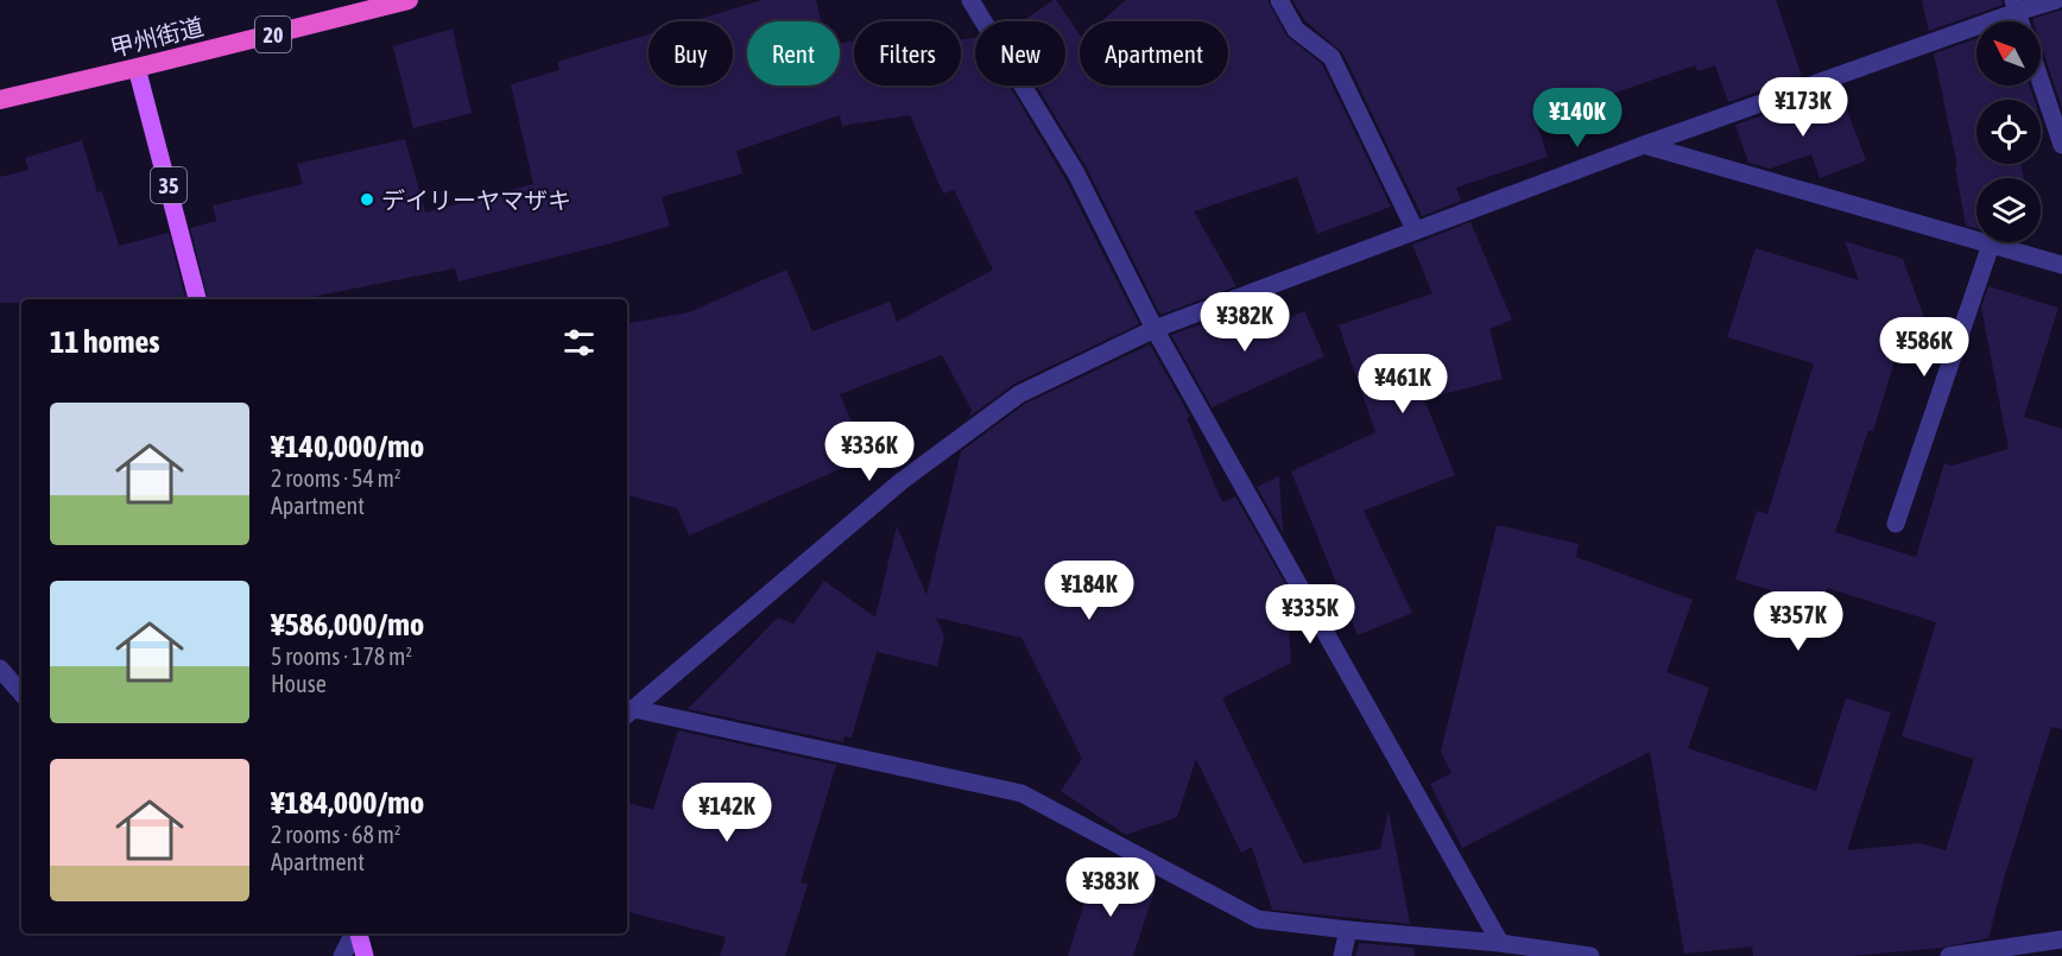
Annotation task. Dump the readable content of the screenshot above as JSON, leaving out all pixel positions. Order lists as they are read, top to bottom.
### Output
{
  "streets": {
    "highway": ["20", "甲州街道"],
    "main road": ["35"]
  },
  "crossings": [
    ["甲州街道", "35"]
  ],
  "places": ["デイリーヤマザキ"],
  "north": "top left",
  "page": {
    "chip": [
      "Buy",
      "Rent",
      "Filters",
      "New",
      "Apartment"
    ],
    "price": [
      "¥173K",
      "¥140K",
      "¥382K",
      "¥586K",
      "¥461K",
      "¥336K",
      "¥184K",
      "¥335K",
      "¥357K",
      "¥142K",
      "¥383K"
    ],
    "heading": "11 homes",
    "list": [
      {
        "name": "¥140,000/mo",
        "note": "2 rooms · 54 m² · Apartment"
      },
      {
        "name": "¥586,000/mo",
        "note": "5 rooms · 178 m² · House"
      },
      {
        "name": "¥184,000/mo",
        "note": "2 rooms · 68 m² · Apartment"
      }
    ]
  }
}
